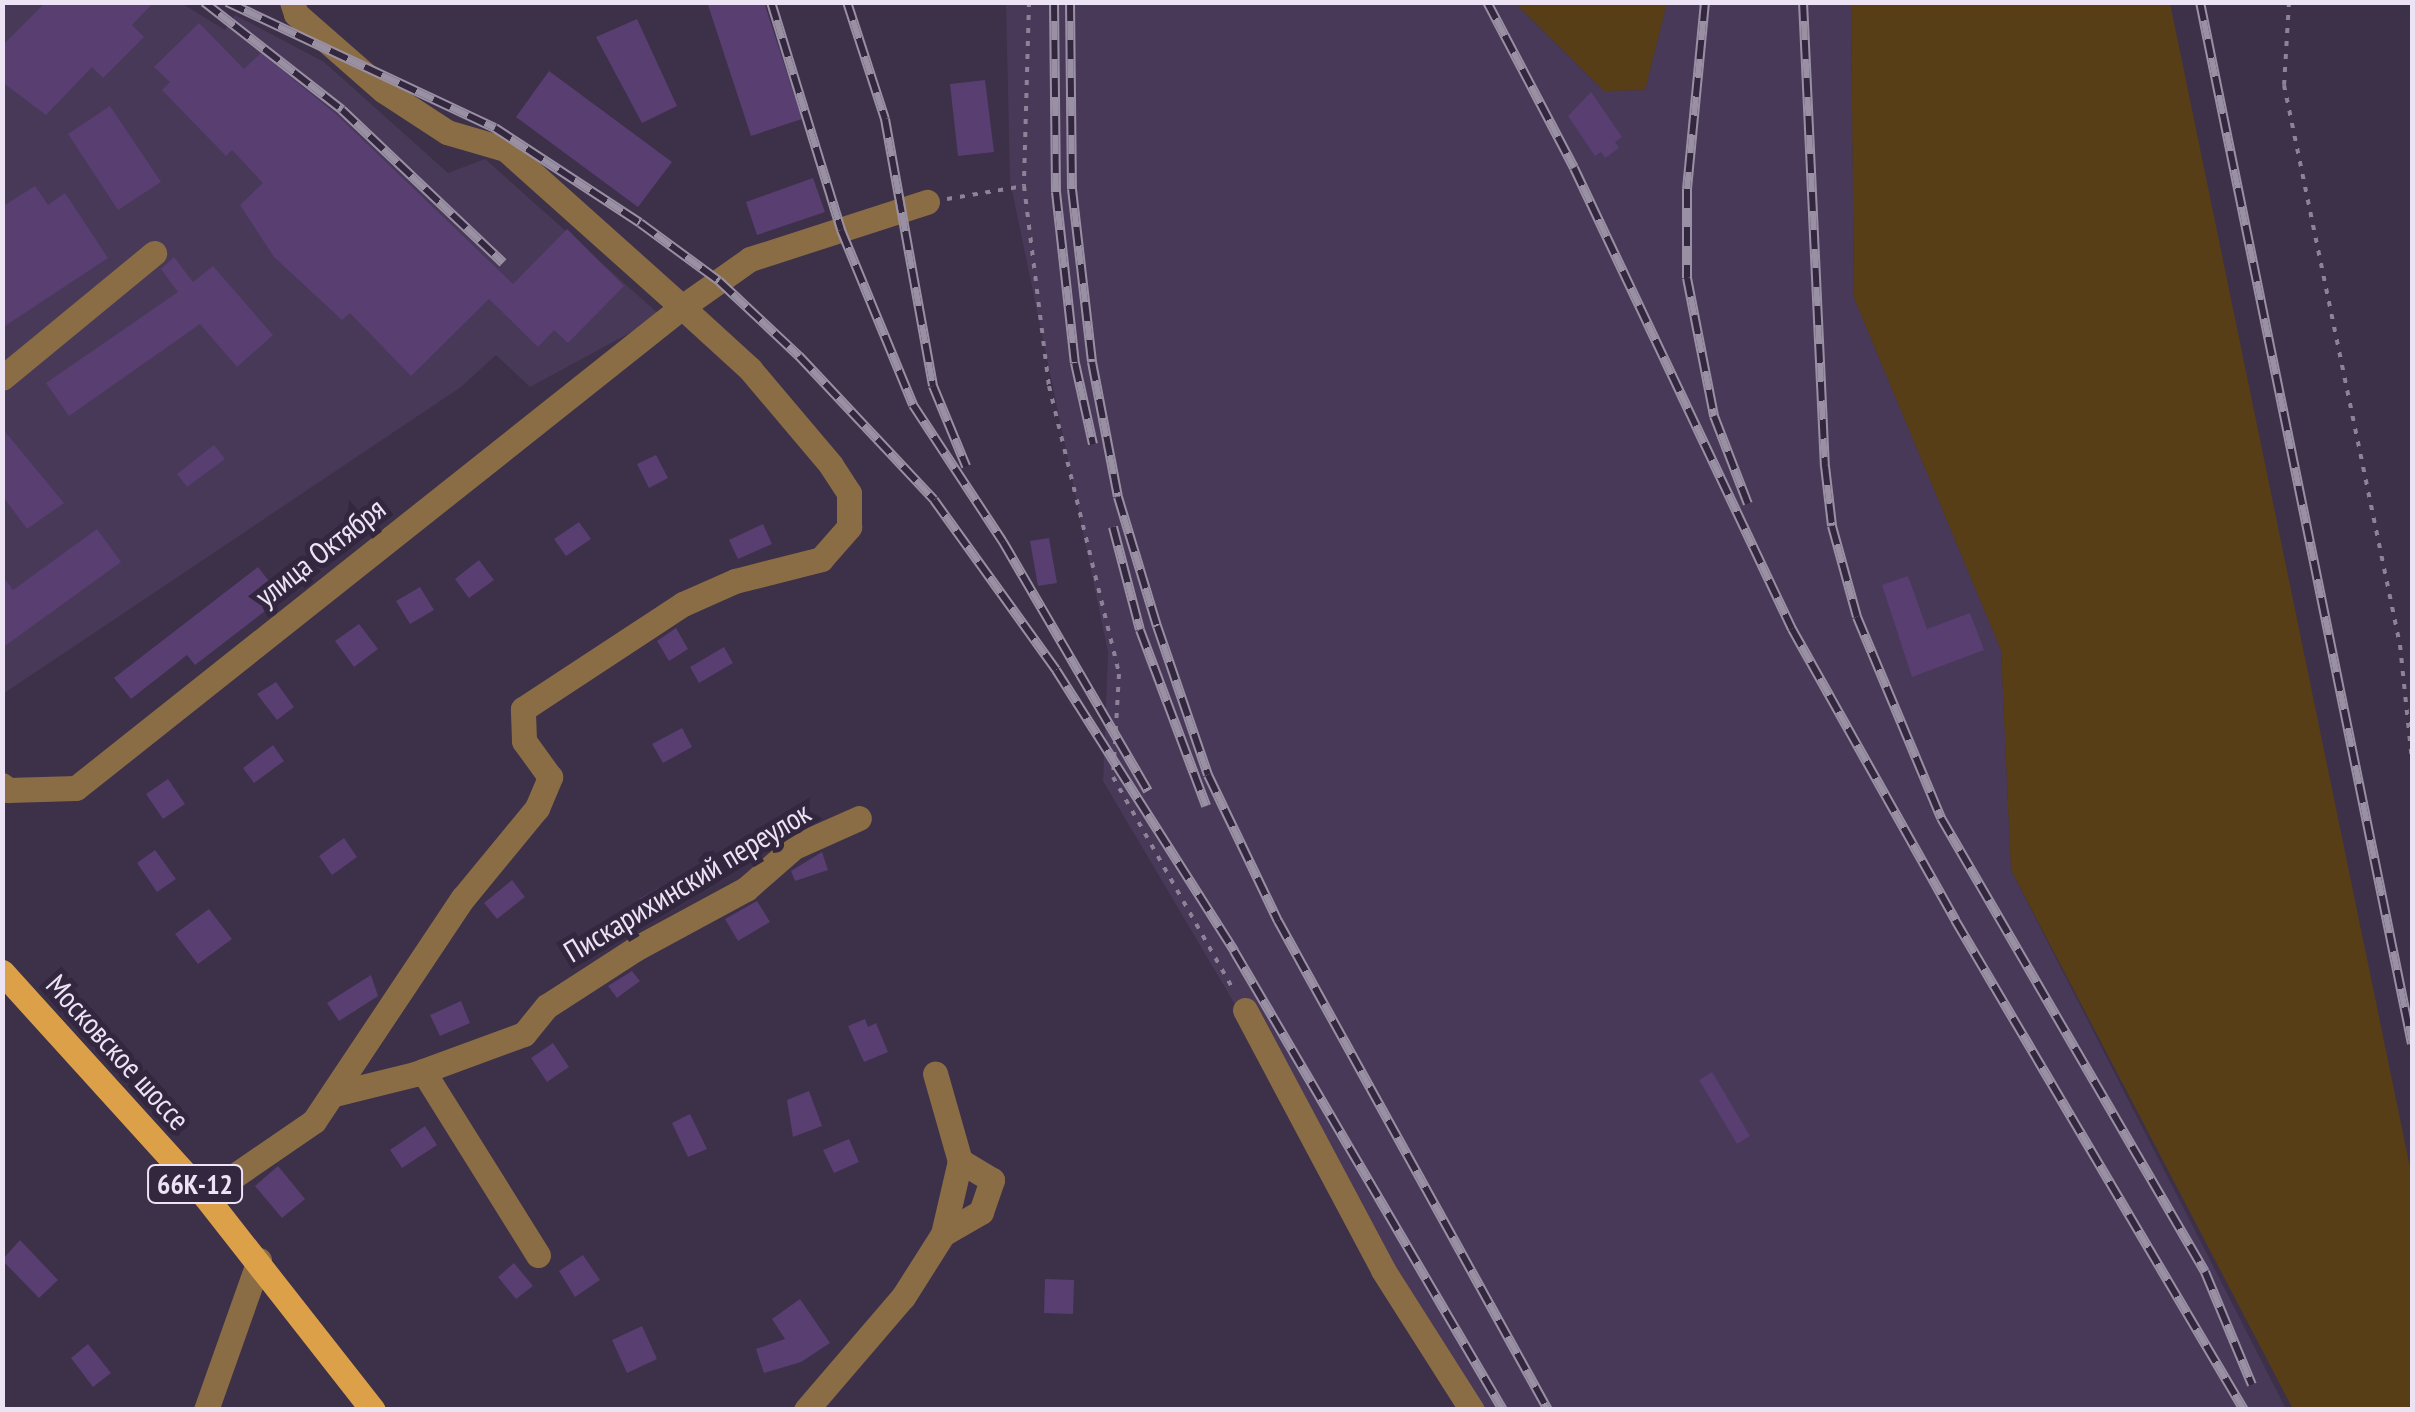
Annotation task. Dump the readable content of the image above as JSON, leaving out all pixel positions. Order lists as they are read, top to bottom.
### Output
{
  "streets": {
    "main road": ["Московское шоссе", "66К-12"],
    "street": ["улица Октября", "Пискарихинский переулок"]
  }
}
